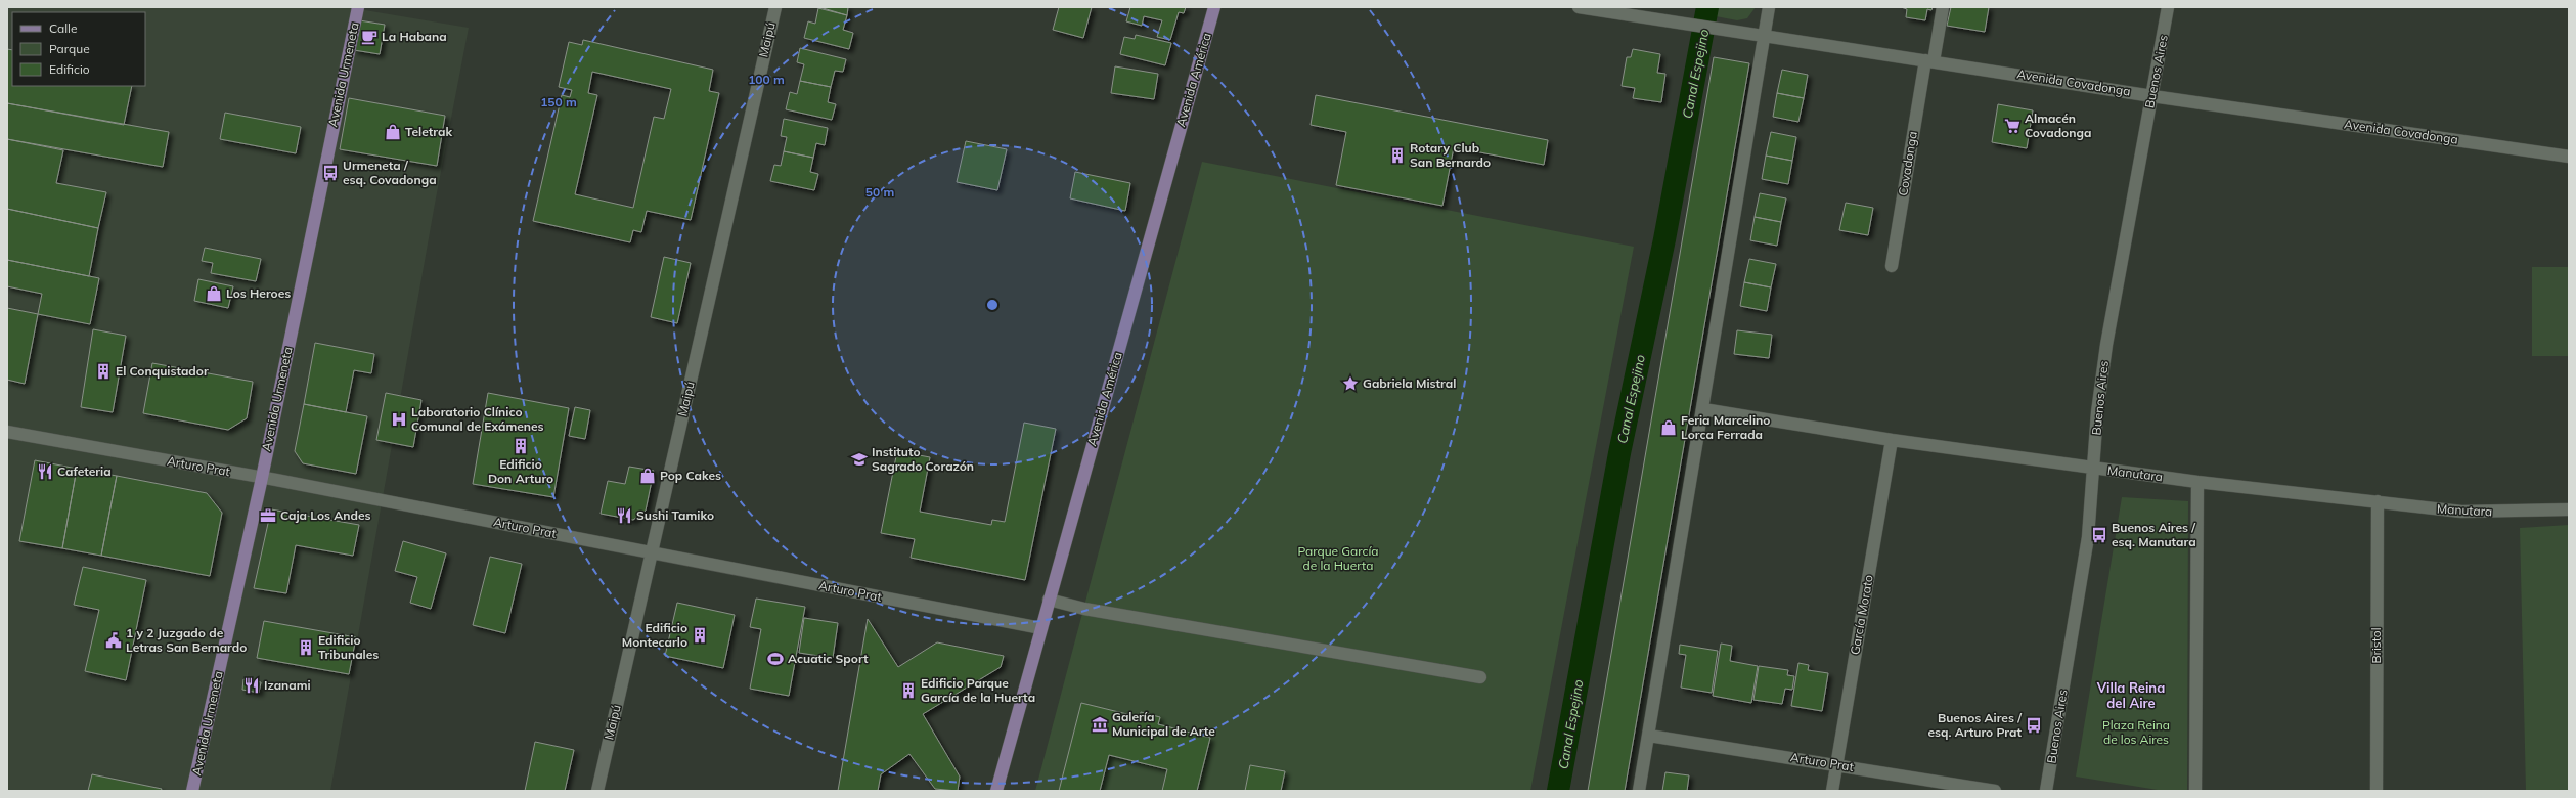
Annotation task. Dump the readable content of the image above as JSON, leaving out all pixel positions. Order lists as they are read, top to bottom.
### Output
{
  "streets": {
    "main road": ["Avenida Urmeneta", "Avenida América"],
    "street": [
      "Maipú",
      "Buenos Aires",
      "Avenida Covadonga",
      "Covadonga",
      "Arturo Prat",
      "Manutara",
      "García Morato",
      "Bristol"
    ]
  },
  "crossings": [
    ["Maipú", "Arturo Prat"],
    ["Buenos Aires", "Avenida Covadonga"],
    ["Buenos Aires", "Manutara"],
    ["Avenida Urmeneta", "Arturo Prat"],
    ["Avenida América", "Arturo Prat"],
    ["Avenida Covadonga", "Covadonga"],
    ["Arturo Prat", "García Morato"],
    ["Manutara", "García Morato"],
    ["Manutara", "Bristol"]
  ],
  "districts": ["Villa Reina del Aire"],
  "water": ["Canal Espejino"],
  "parks": ["Parque García de la Huerta", "Plaza Reina de los Aires"],
  "places": {
    "cafe": ["La Habana"],
    "supermarket": ["Almacén Covadonga"],
    "shop": [
      "Teletrak",
      "Los Heroes",
      "Feria Marcelino Lorca Ferrada",
      "Pop Cakes"
    ],
    "building": [
      "Rotary Club San Bernardo",
      "El Conquistador",
      "Edificio Don Arturo",
      "Edificio Montecarlo",
      "Edificio Tribunales",
      "Edificio Parque García de la Huerta"
    ],
    "bus stop": ["Urmeneta / esq. Covadonga", "Buenos Aires / esq. Manutara", "Buenos Aires / esq. Arturo Prat"],
    "place": ["Gabriela Mistral"],
    "hospital": ["Laboratorio Clínico Comunal de Exámenes"],
    "school or university": ["Instituto Sagrado Corazón"],
    "restaurant": ["Cafeteria", "Sushi Tamiko", "Izanami"],
    "office": ["Caja Los Andes"],
    "public building": ["1 y 2 Juzgado de Letras San Bernardo"],
    "sports": ["Acuatic Sport"],
    "museum": ["Galería Municipal de Arte"]
  },
  "legend": ["Calle", "Parque", "Edificio"],
  "rings": ["100 m", "150 m", "50 m"]
}
